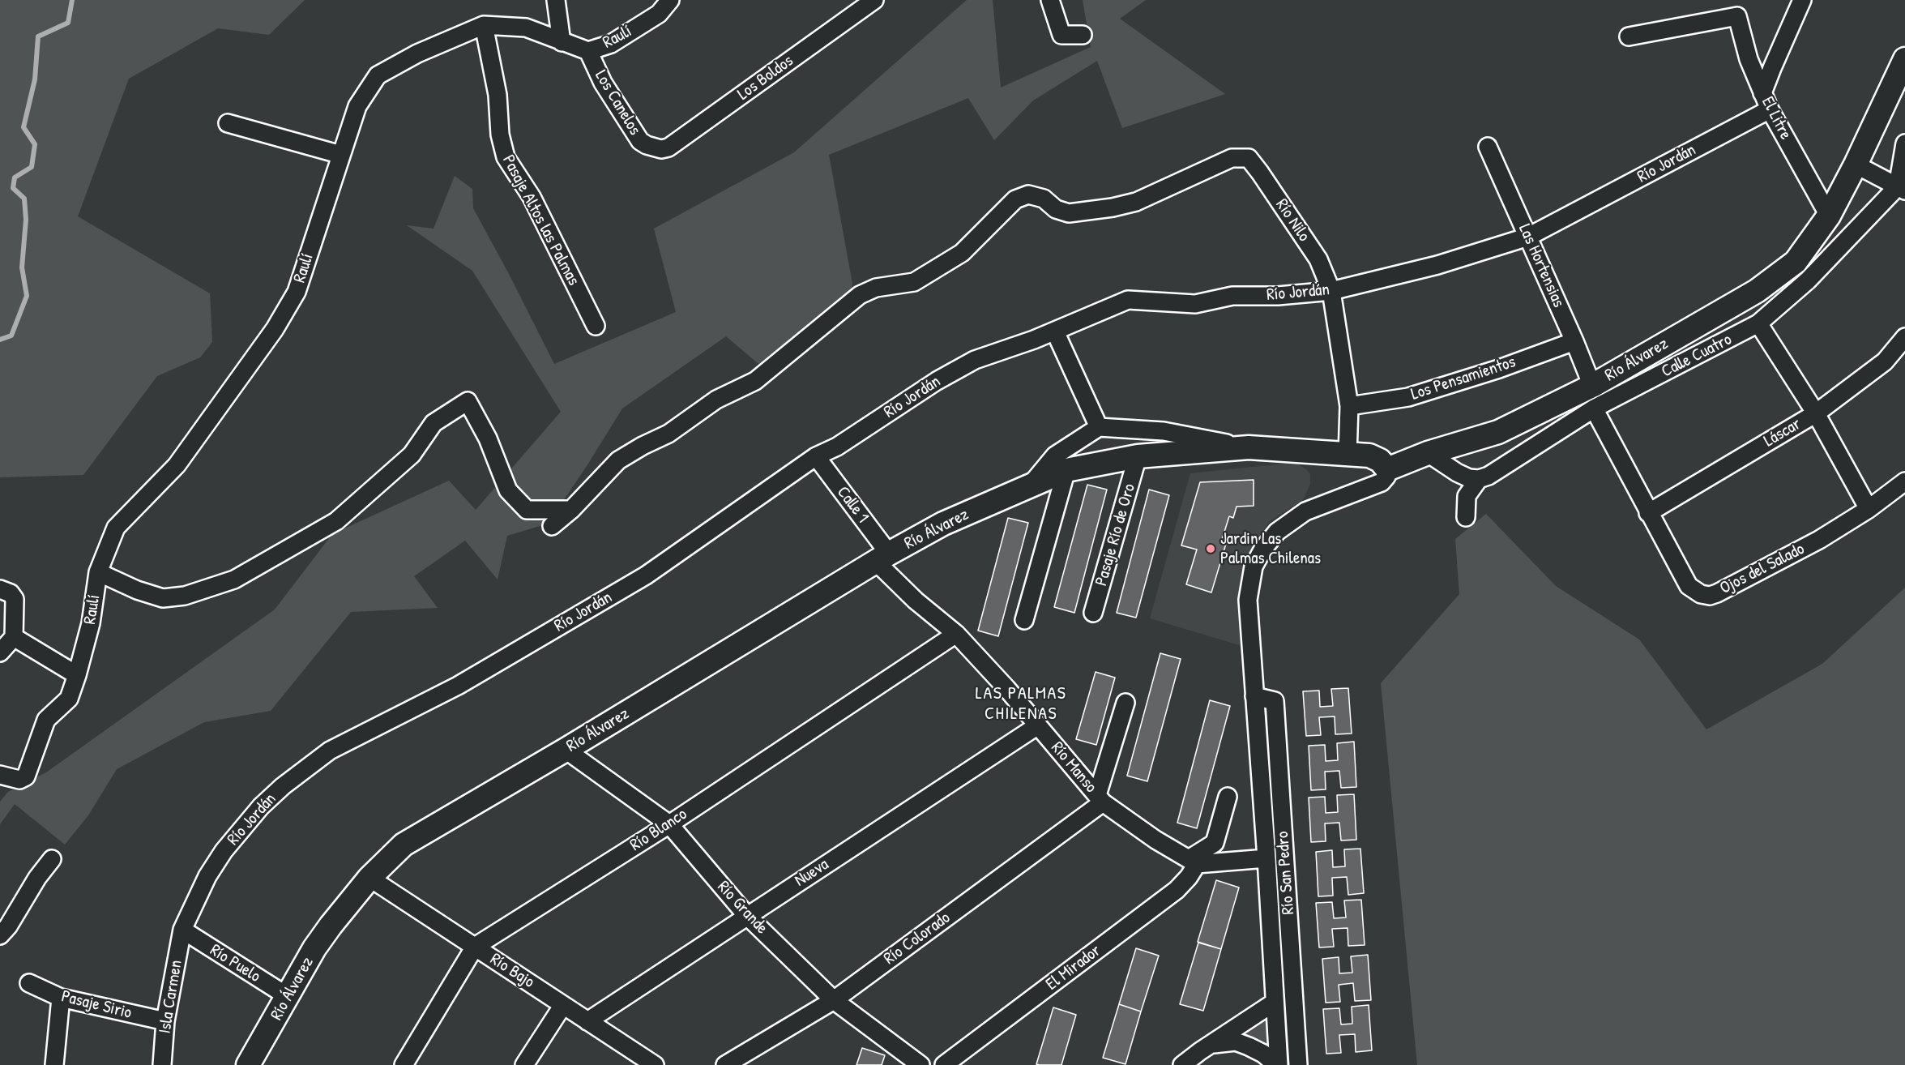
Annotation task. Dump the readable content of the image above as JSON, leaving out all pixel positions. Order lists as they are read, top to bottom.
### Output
{
  "streets": {
    "street": [
      "Raulí",
      "Los Boldos",
      "Los Canelos",
      "El Litre",
      "Río Jordán",
      "Pasaje Altos las Palmas",
      "Río Nilo",
      "Las Hortensias",
      "Calle Cuatro",
      "Río Álvarez",
      "Los Pensamientos",
      "Láscar",
      "Calle 1",
      "Pasaje Río de Oro",
      "Ojos del Salado",
      "Río Manso",
      "Río Blanco",
      "Nueva",
      "Río San Pedro",
      "Río Grande",
      "Río Colorado",
      "Río Puelo",
      "El Mirador",
      "Río Bajo",
      "Isla Carmen",
      "Pasaje Sirio"
    ]
  },
  "crossings": [
    ["Raulí", "Los Canelos"],
    ["Raulí", "Pasaje Altos las Palmas"],
    ["Los Boldos", "Los Canelos"],
    ["El Litre", "Río Jordán"],
    ["El Litre", "Río Álvarez"],
    ["Río Jordán", "Río Nilo"],
    ["Río Jordán", "Las Hortensias"],
    ["Río Jordán", "Calle 1"],
    ["Río Jordán", "Río Puelo"],
    ["Río Jordán", "Isla Carmen"],
    ["Río Nilo", "Río Álvarez"],
    ["Río Nilo", "Los Pensamientos"],
    ["Las Hortensias", "Río Álvarez"],
    ["Las Hortensias", "Los Pensamientos"],
    ["Calle Cuatro", "Ojos del Salado"],
    ["Río Álvarez", "Calle 1"],
    ["Río Álvarez", "Pasaje Río de Oro"],
    ["Río Álvarez", "Río Manso"],
    ["Río Álvarez", "Río San Pedro"],
    ["Río Álvarez", "Río Grande"],
    ["Río Álvarez", "Río Puelo"],
    ["Río Álvarez", "Río Bajo"],
    ["Láscar", "Ojos del Salado"],
    ["Calle 1", "Río Manso"],
    ["Río Manso", "Río Blanco"],
    ["Río Manso", "Nueva"],
    ["Río Manso", "Río Colorado"],
    ["Río Manso", "El Mirador"],
    ["Río Blanco", "Río Grande"],
    ["Río Blanco", "Río Bajo"],
    ["Nueva", "Río Grande"],
    ["Nueva", "Río Bajo"],
    ["Río Grande", "Río Colorado"],
    ["Río Puelo", "Isla Carmen"],
    ["Isla Carmen", "Pasaje Sirio"]
  ],
  "districts": ["LAS PALMAS CHILENAS"],
  "places": ["Jardin Las Palmas Chilenas"]
}
